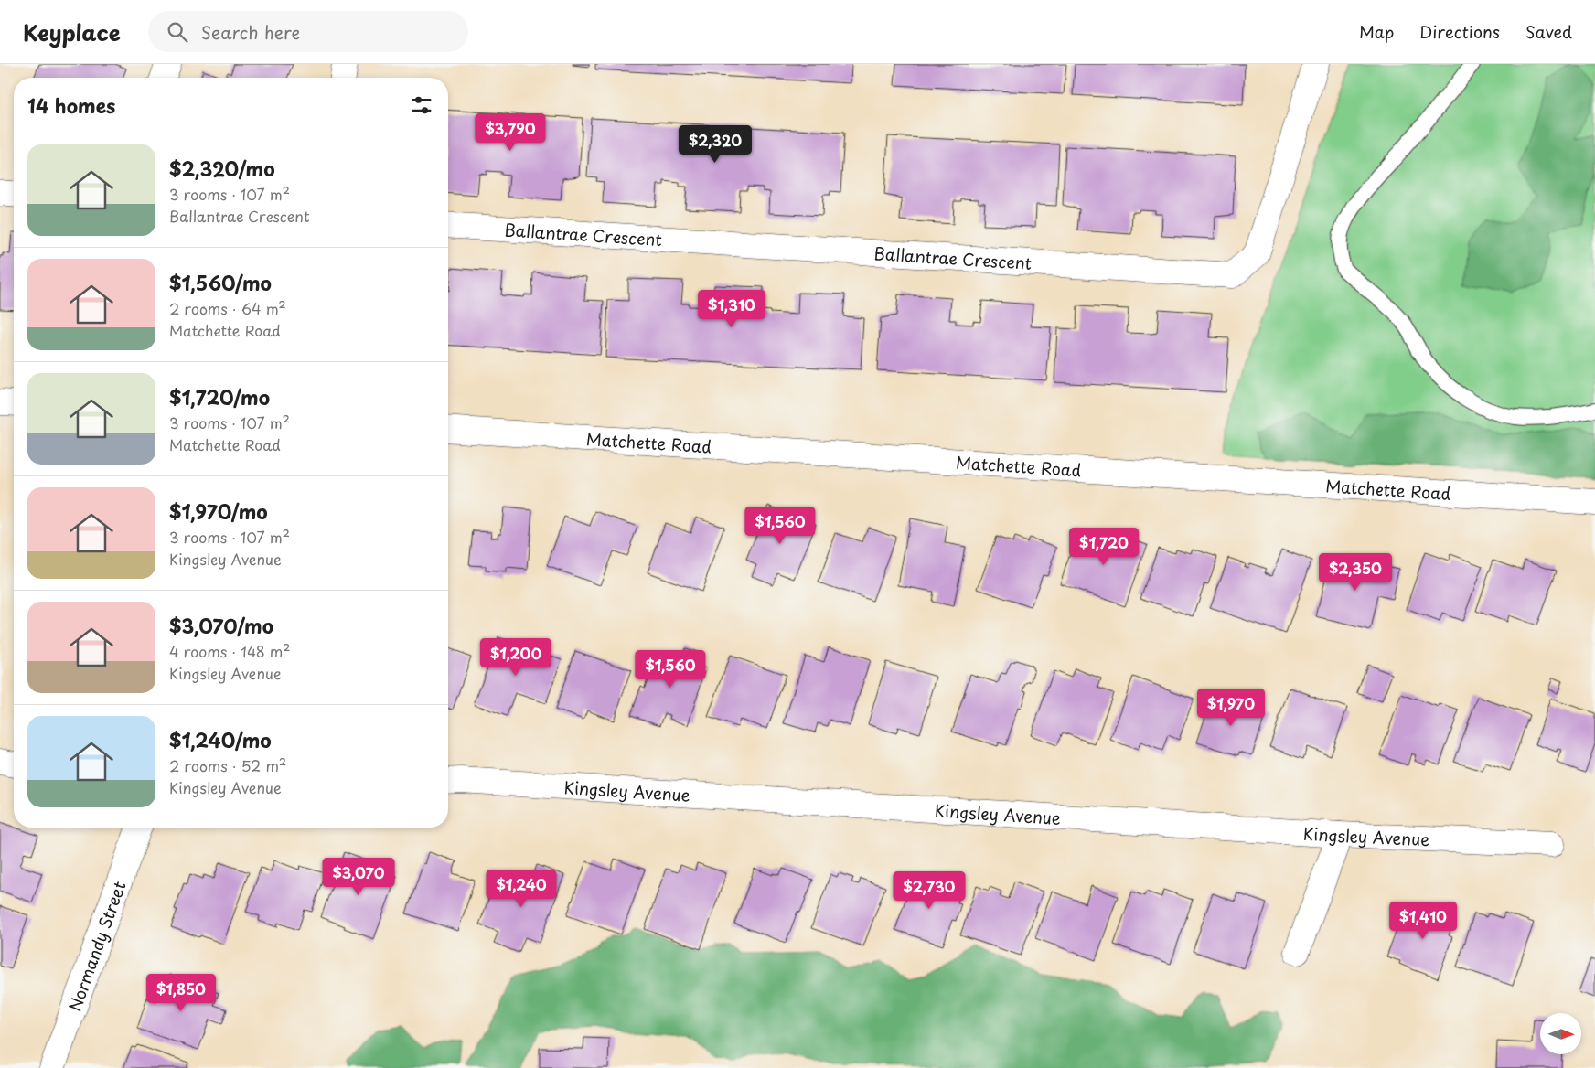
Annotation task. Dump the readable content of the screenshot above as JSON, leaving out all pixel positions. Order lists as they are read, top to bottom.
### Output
{
  "streets": {
    "street": [
      "Ballantrae Crescent",
      "Matchette Road",
      "Kingsley Avenue",
      "Normandy Street"
    ]
  },
  "north": "right",
  "page": {
    "header": "Keyplace",
    "search": "Search here",
    "nav": ["Map", "Directions", "Saved"],
    "heading": "14 homes",
    "price": [
      "$3,790",
      "$2,320",
      "$1,310",
      "$1,560",
      "$1,720",
      "$2,350",
      "$1,200",
      "$1,560",
      "$1,970",
      "$3,070",
      "$1,240",
      "$2,730",
      "$1,410",
      "$1,850"
    ],
    "list": [
      {
        "name": "$2,320/mo",
        "note": "3 rooms · 107 m² · Ballantrae Crescent"
      },
      {
        "name": "$1,560/mo",
        "note": "2 rooms · 64 m² · Matchette Road"
      },
      {
        "name": "$1,720/mo",
        "note": "3 rooms · 107 m² · Matchette Road"
      },
      {
        "name": "$1,970/mo",
        "note": "3 rooms · 107 m² · Kingsley Avenue"
      },
      {
        "name": "$3,070/mo",
        "note": "4 rooms · 148 m² · Kingsley Avenue"
      },
      {
        "name": "$1,240/mo",
        "note": "2 rooms · 52 m² · Kingsley Avenue"
      }
    ]
  }
}
